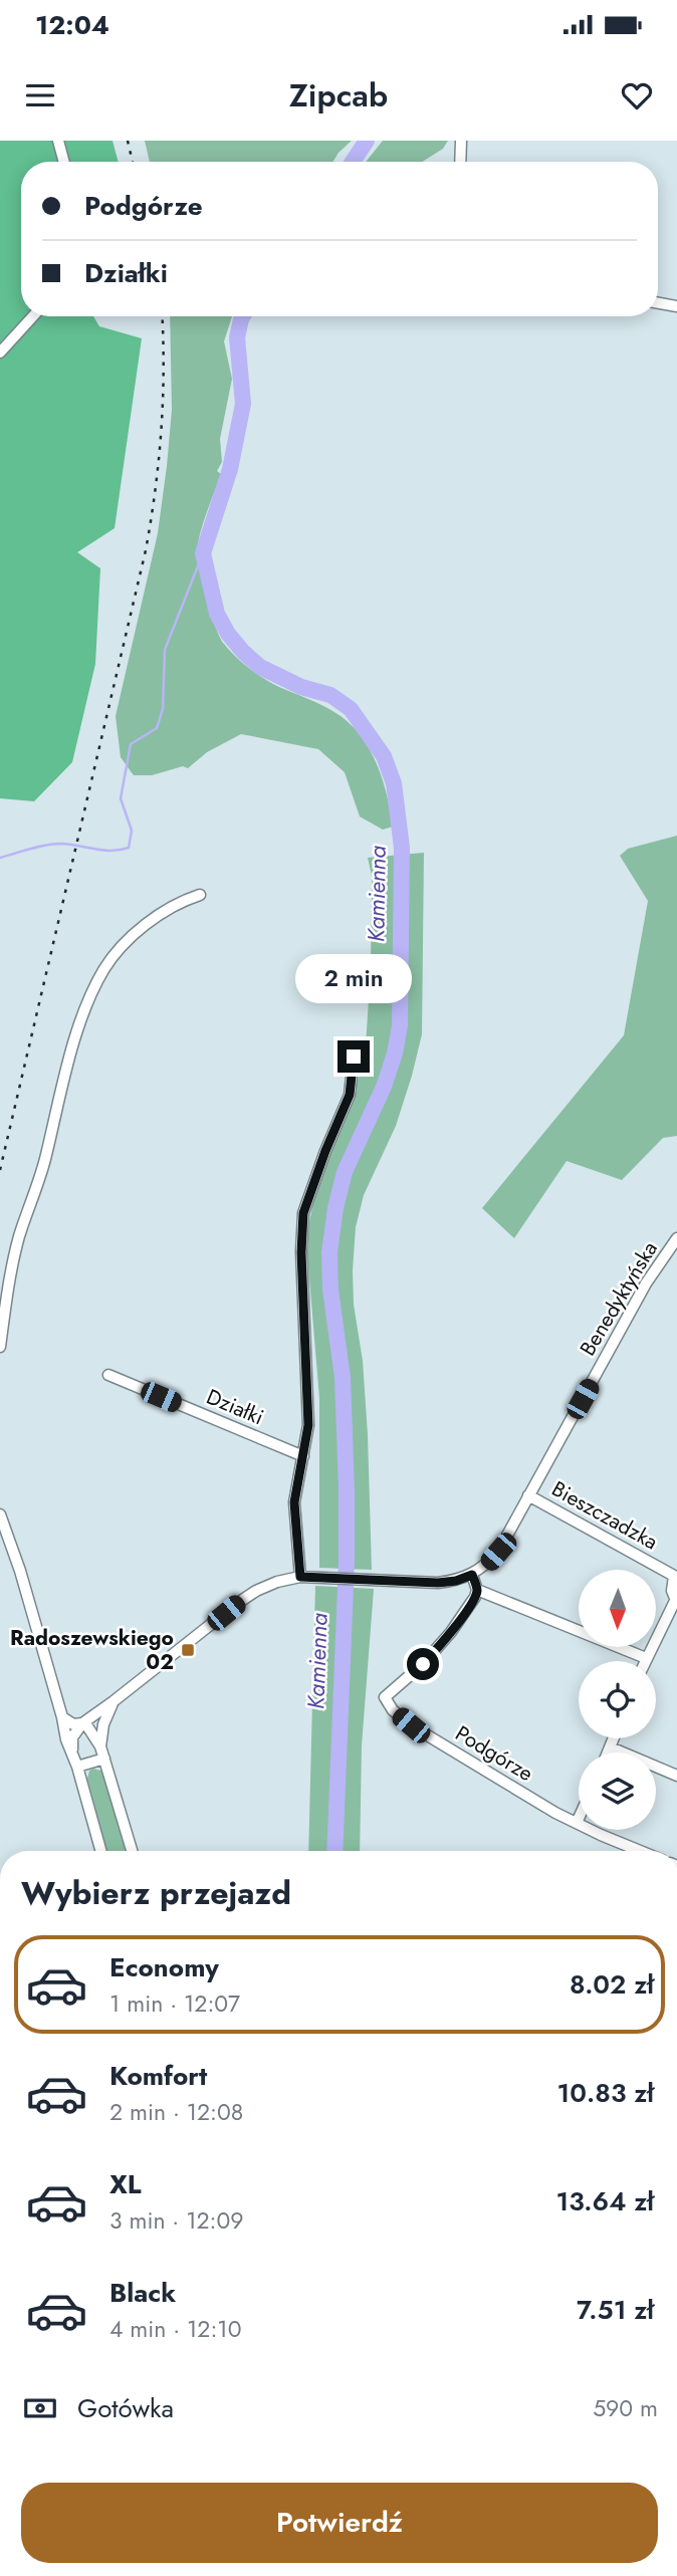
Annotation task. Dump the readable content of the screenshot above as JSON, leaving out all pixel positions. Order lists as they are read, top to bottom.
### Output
{
  "streets": {
    "street": [
      "Benedyktyńska",
      "Działki",
      "Bieszczadzka",
      "Podgórze"
    ]
  },
  "crossings": [
    ["Benedyktyńska", "Bieszczadzka"]
  ],
  "water": ["Kamienna"],
  "places": {
    "transit": ["Radoszewskiego 02"]
  },
  "north": "bottom",
  "page": {
    "status": "12:04",
    "header": "Zipcab",
    "banner": ["Podgórze", "Działki"],
    "bubble": "2 min",
    "heading": "Wybierz przejazd",
    "list": [
      {
        "name": "Economy",
        "note": "1 min · 12:07",
        "value": "8.02 zł"
      },
      {
        "name": "Komfort",
        "note": "2 min · 12:08",
        "value": "10.83 zł"
      },
      {
        "name": "XL",
        "note": "3 min · 12:09",
        "value": "13.64 zł"
      },
      {
        "name": "Black",
        "note": "4 min · 12:10",
        "value": "7.51 zł"
      }
    ],
    "pay": ["Gotówka", "590 m"],
    "buttons": "Potwierdź"
  }
}
